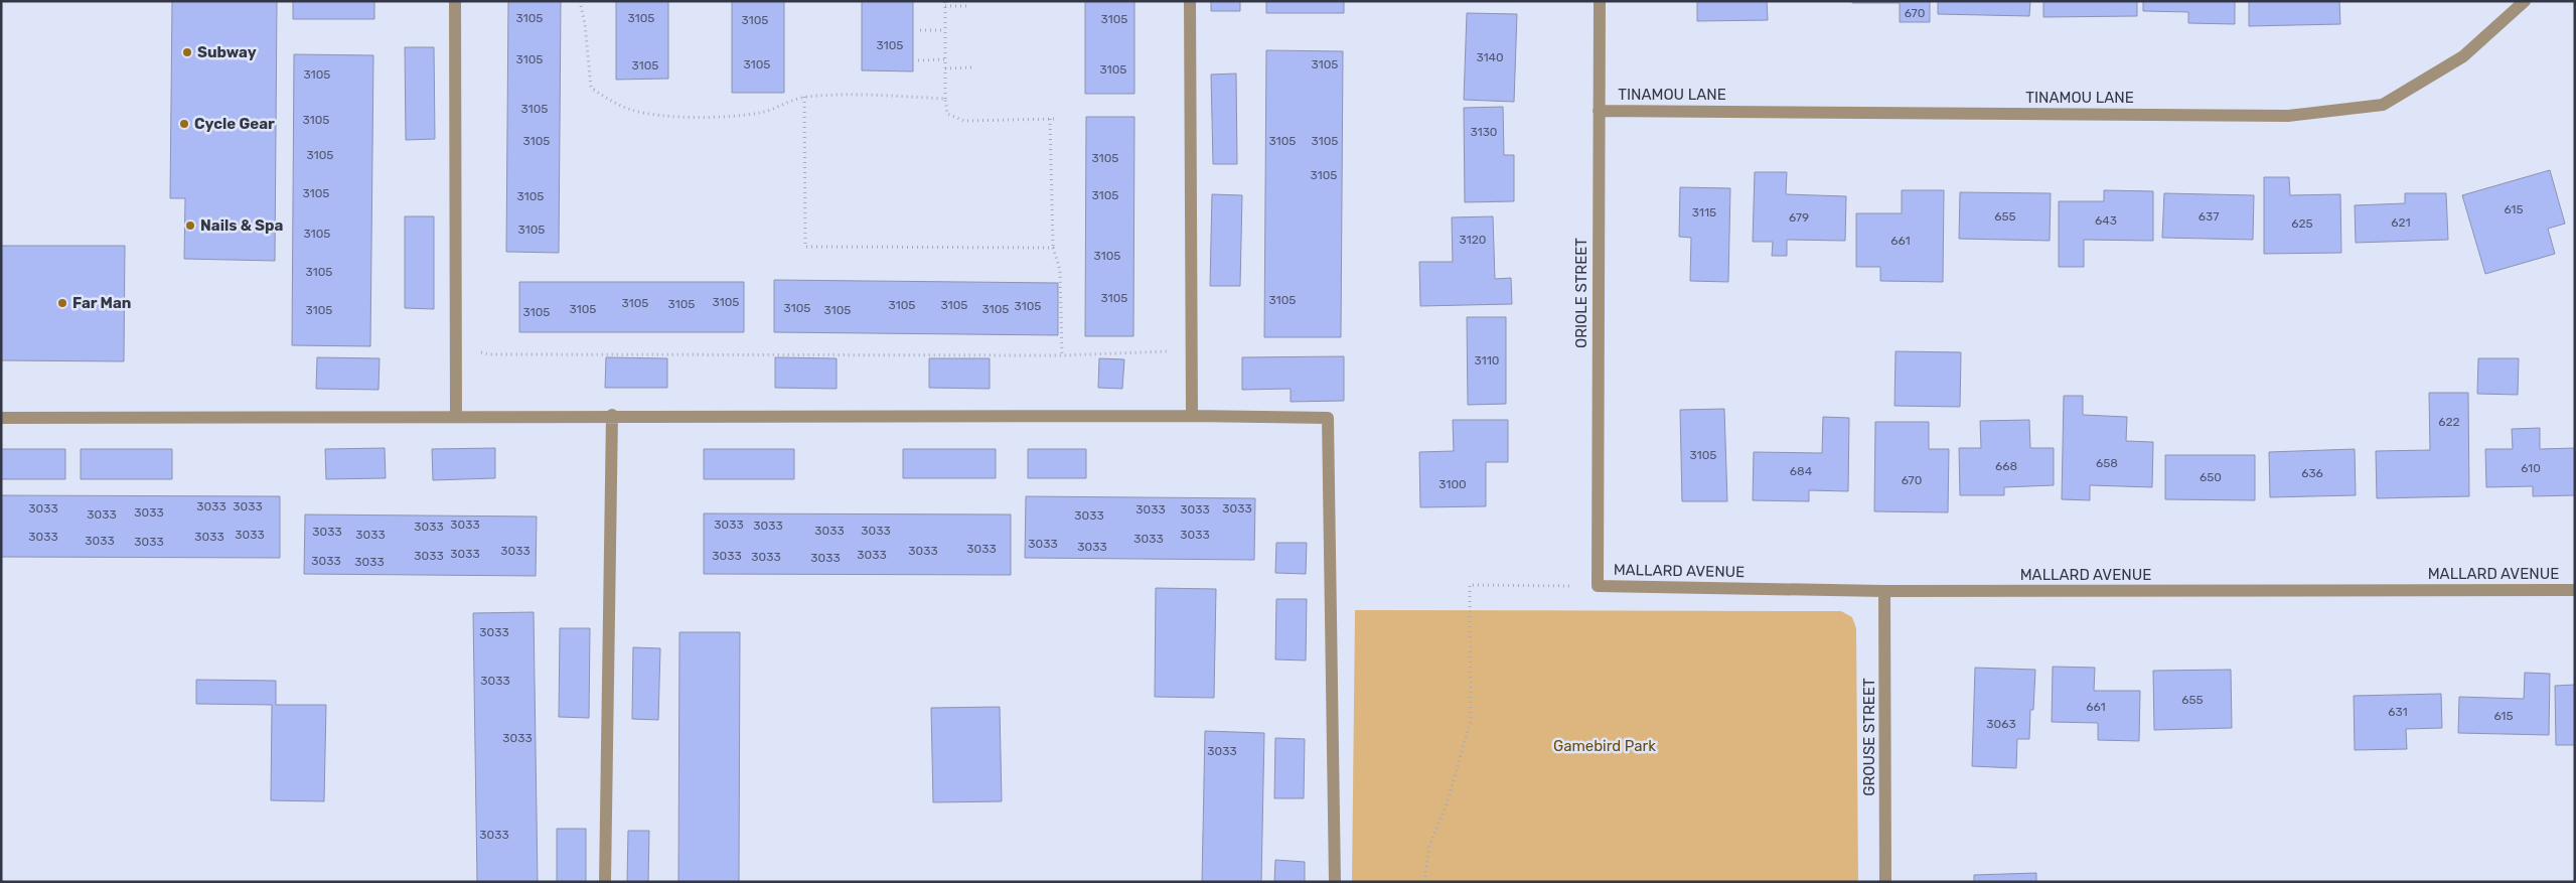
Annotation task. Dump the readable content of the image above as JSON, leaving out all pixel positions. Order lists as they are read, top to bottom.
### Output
{
  "streets": {
    "street": [
      "TINAMOU LANE",
      "ORIOLE STREET",
      "MALLARD AVENUE",
      "GROUSE STREET"
    ]
  },
  "crossings": [
    ["TINAMOU LANE", "ORIOLE STREET"],
    ["ORIOLE STREET", "MALLARD AVENUE"],
    ["MALLARD AVENUE", "GROUSE STREET"]
  ],
  "parks": ["Gamebird Park"],
  "places": [
    "Subway",
    "Cycle Gear",
    "Nails & Spa",
    "Far Man"
  ],
  "house_numbers": [
    "670",
    "3105",
    "3105",
    "3105",
    "3105",
    "3105",
    "3140",
    "3105",
    "3105",
    "3105",
    "3105",
    "3105",
    "3105",
    "3105",
    "3105",
    "3130",
    "3105",
    "3105",
    "3105",
    "3105",
    "3105",
    "3105",
    "3105",
    "3105",
    "3105",
    "615",
    "3115",
    "655",
    "637",
    "679",
    "643",
    "621",
    "625",
    "3105",
    "3105",
    "3120",
    "661",
    "3105",
    "3105",
    "3105",
    "3105",
    "3105",
    "3105",
    "3105",
    "3105",
    "3105",
    "3105",
    "3105",
    "3105",
    "3105",
    "3105",
    "3105",
    "3105",
    "3110",
    "622",
    "3105",
    "658",
    "668",
    "610",
    "684",
    "636",
    "650",
    "670",
    "3100",
    "3033",
    "3033",
    "3033",
    "3033",
    "3033",
    "3033",
    "3033",
    "3033",
    "3033",
    "3033",
    "3033",
    "3033",
    "3033",
    "3033",
    "3033",
    "3033",
    "3033",
    "3033",
    "3033",
    "3033",
    "3033",
    "3033",
    "3033",
    "3033",
    "3033",
    "3033",
    "3033",
    "3033",
    "3033",
    "3033",
    "3033",
    "3033",
    "3033",
    "3033",
    "3033",
    "3033",
    "3033",
    "3033",
    "3033",
    "655",
    "661",
    "631",
    "615",
    "3063",
    "3033",
    "3033",
    "3033"
  ]
}
